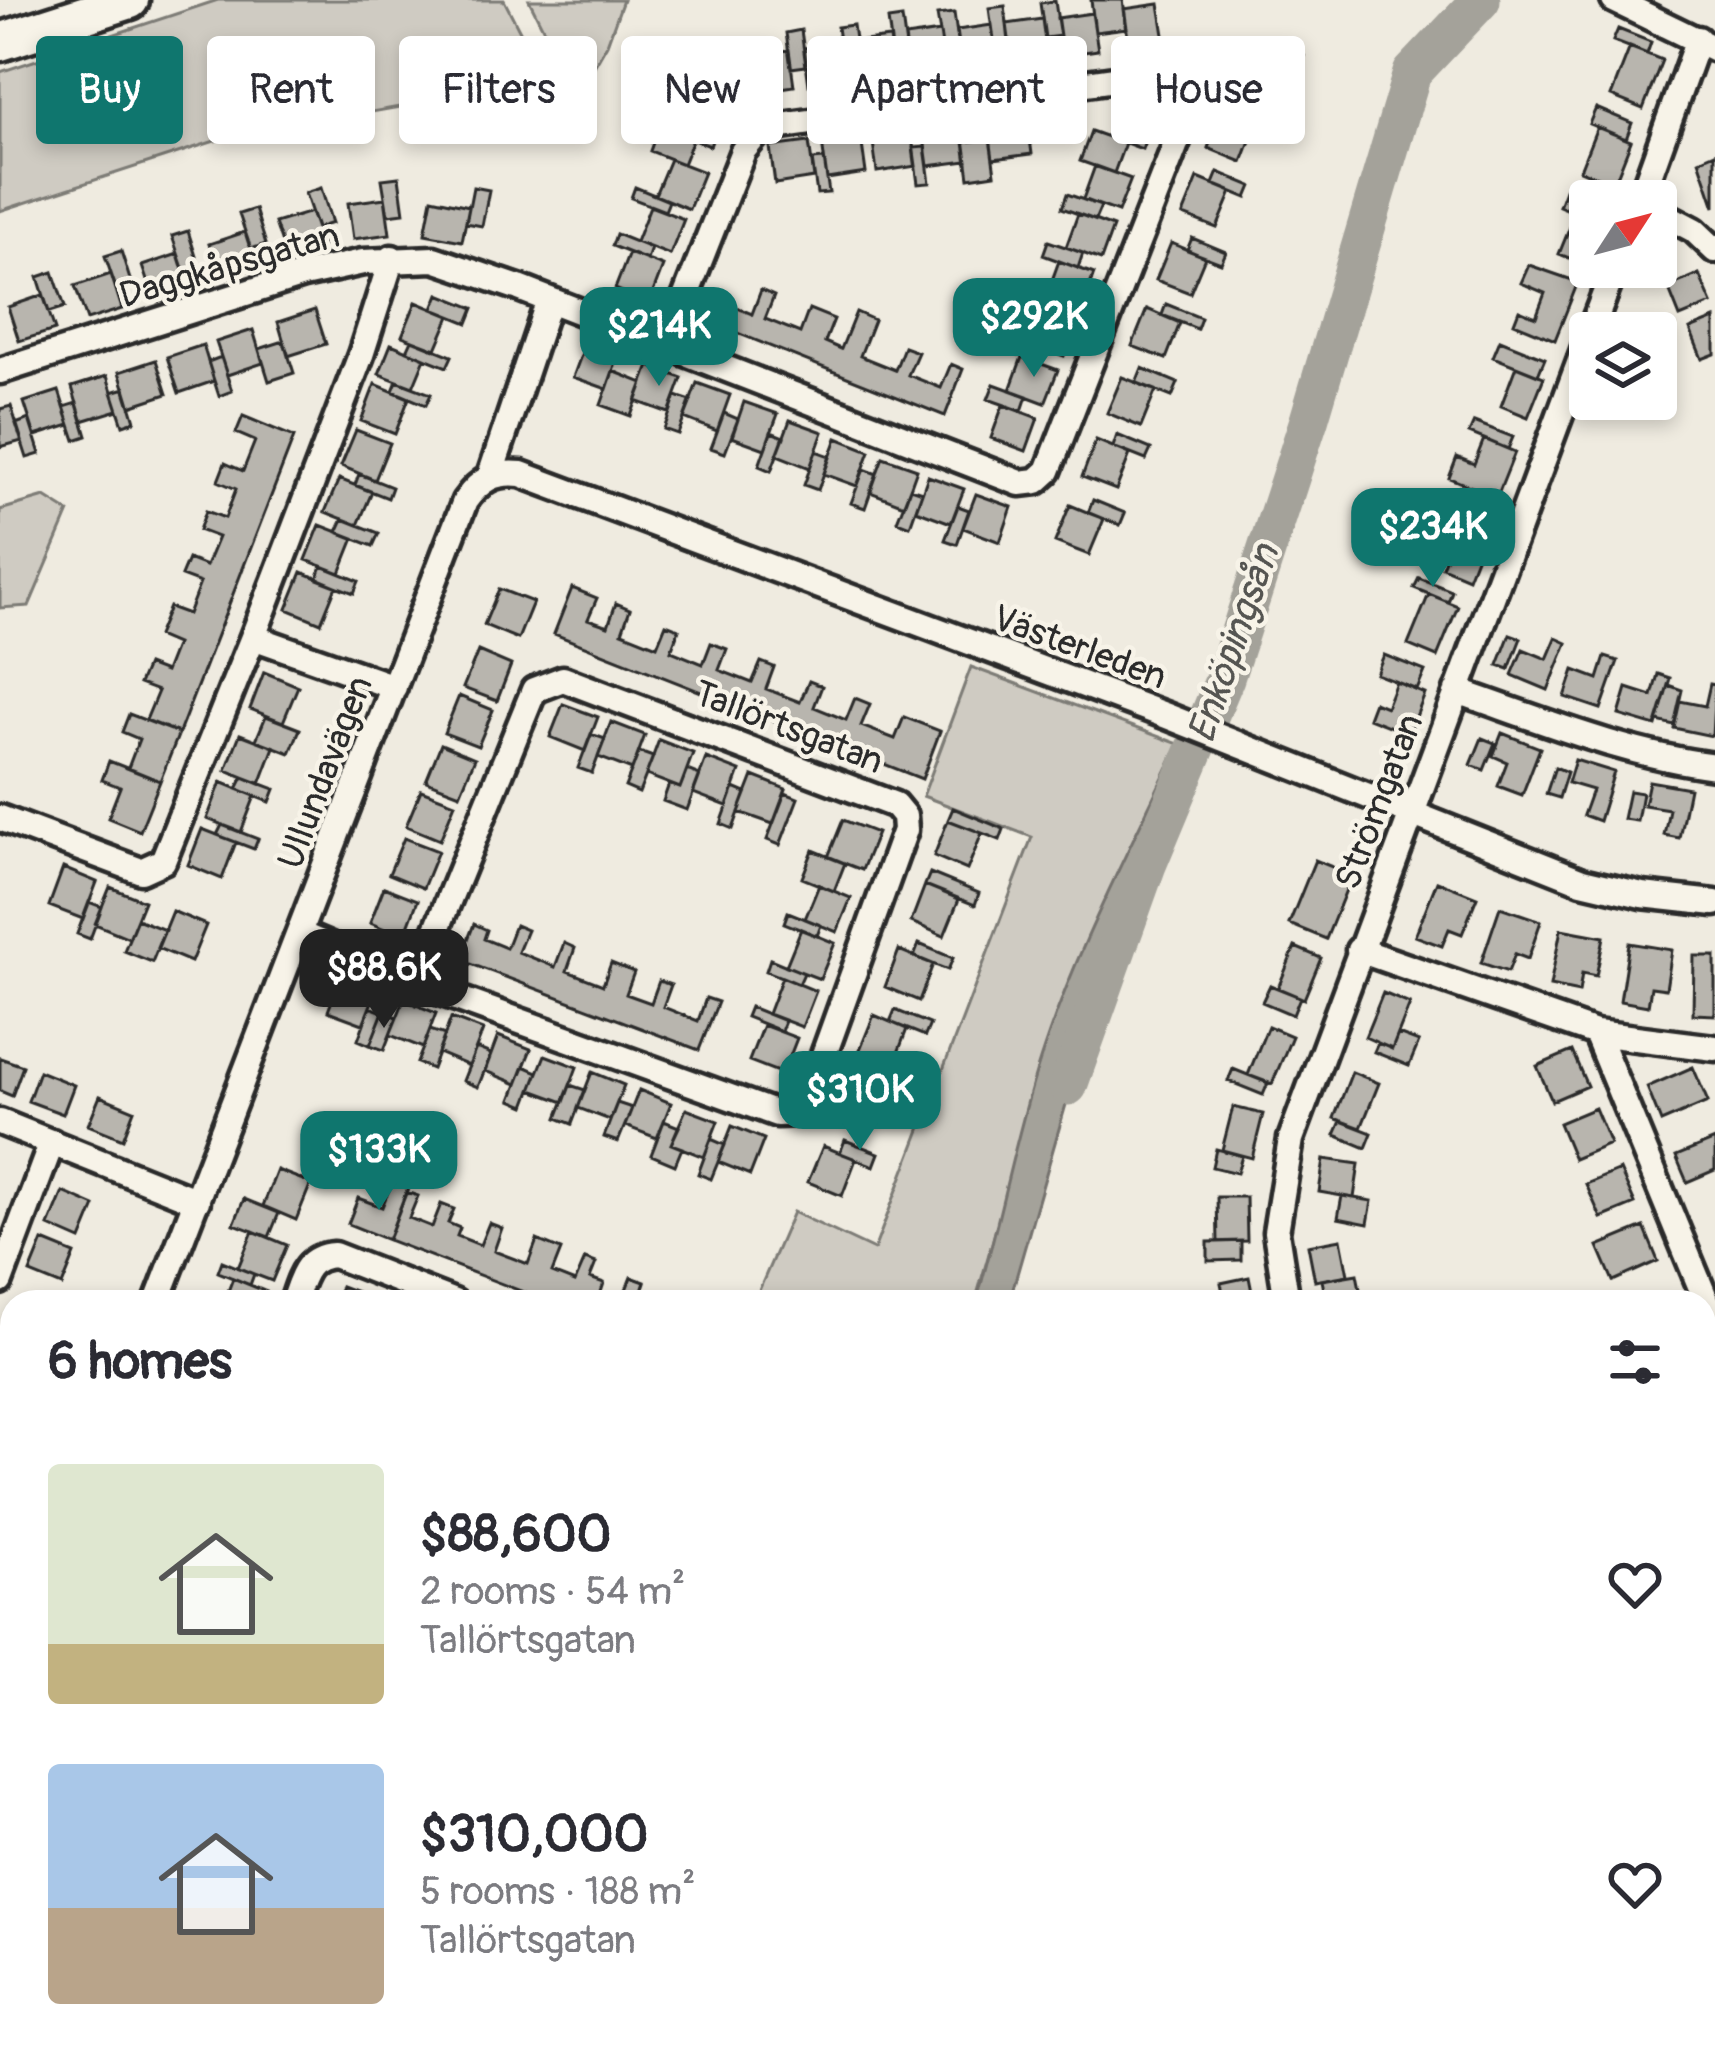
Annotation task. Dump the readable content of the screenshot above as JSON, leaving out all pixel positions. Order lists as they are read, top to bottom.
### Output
{
  "streets": {
    "street": [
      "Daggkåpsgatan",
      "Västerleden",
      "Tallörtsgatan",
      "Ullundavägen",
      "Strömgatan"
    ]
  },
  "crossings": [
    ["Daggkåpsgatan", "Ullundavägen"],
    ["Västerleden", "Ullundavägen"],
    ["Västerleden", "Strömgatan"],
    ["Tallörtsgatan", "Ullundavägen"]
  ],
  "water": ["Enköpingsån"],
  "north": "top right",
  "page": {
    "chip": [
      "Buy",
      "Rent",
      "Filters",
      "New",
      "Apartment",
      "House"
    ],
    "price": [
      "$292K",
      "$214K",
      "$234K",
      "$88.6K",
      "$310K",
      "$133K"
    ],
    "heading": "6 homes",
    "list": [
      {
        "name": "$88,600",
        "note": "2 rooms · 54 m² · Tallörtsgatan"
      },
      {
        "name": "$310,000",
        "note": "5 rooms · 188 m² · Tallörtsgatan"
      }
    ]
  }
}
